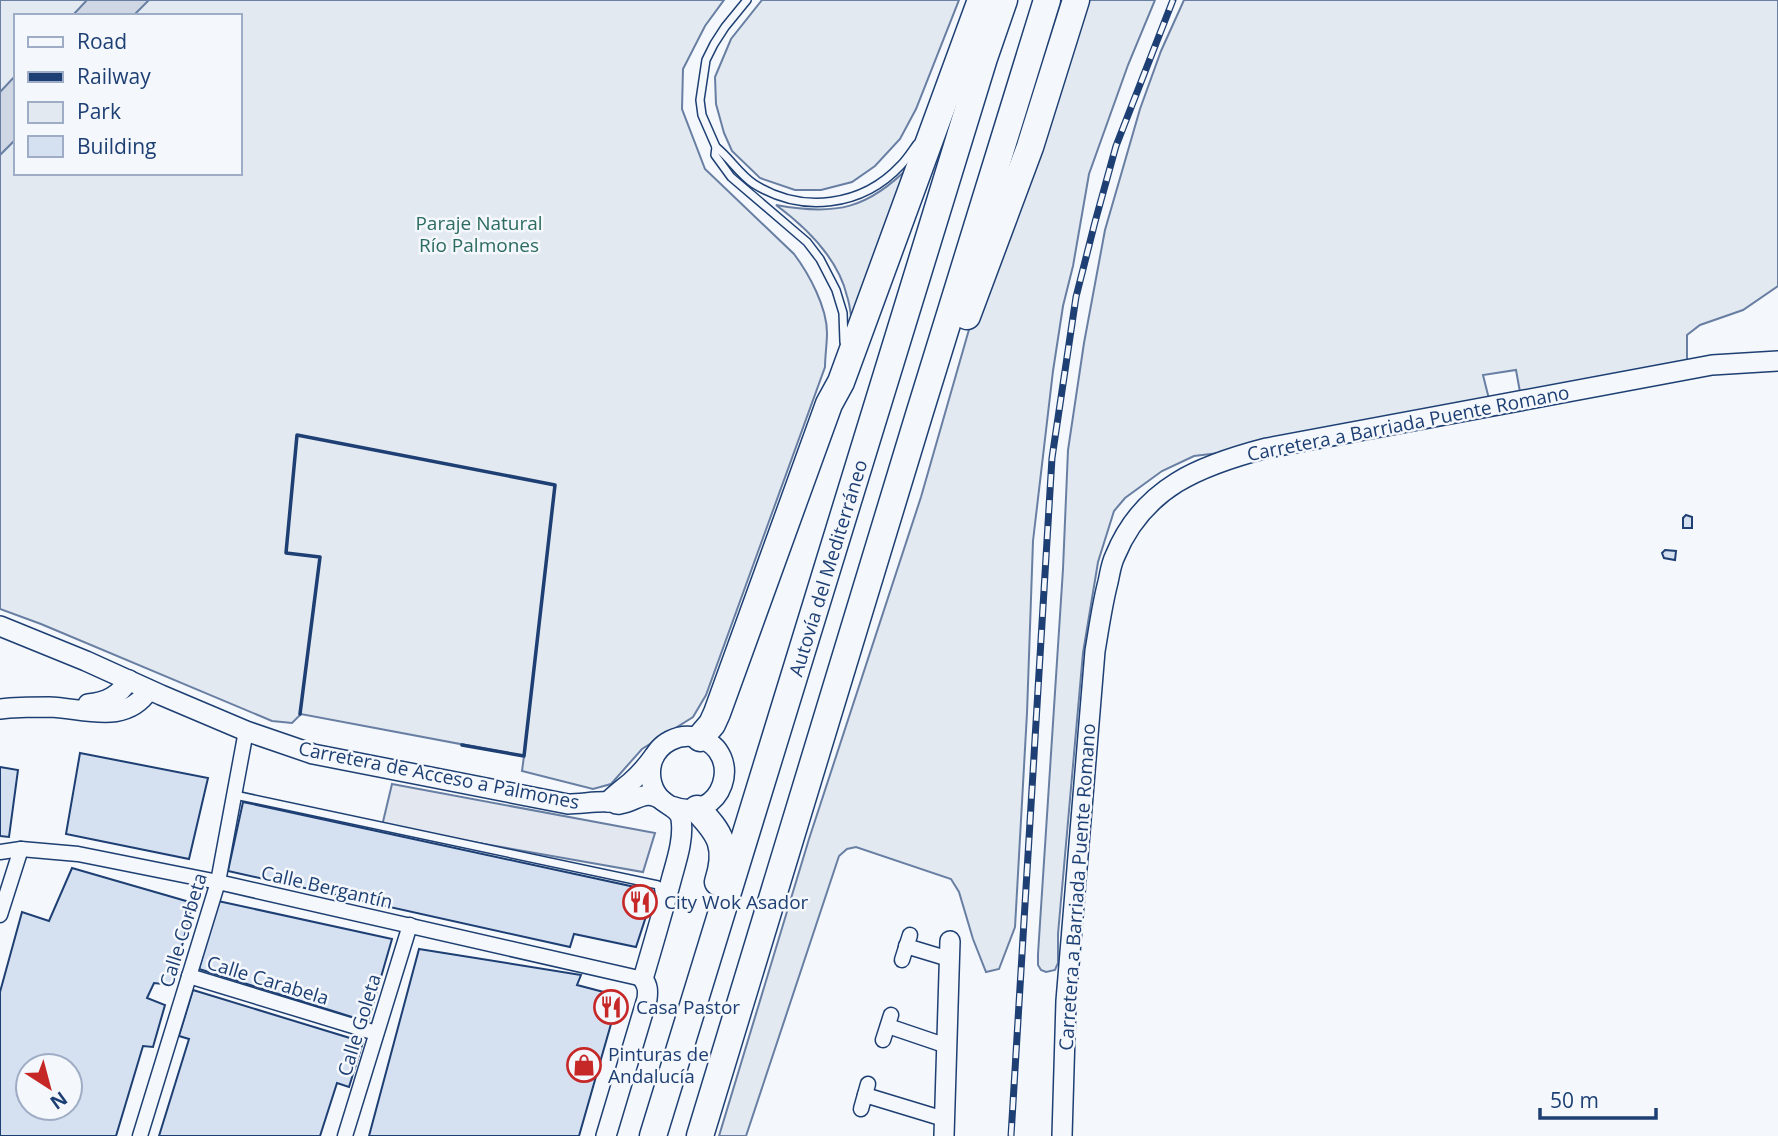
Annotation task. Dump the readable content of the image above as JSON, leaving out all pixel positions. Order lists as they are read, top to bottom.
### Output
{
  "streets": {
    "highway": ["Autovía del Mediterráneo"],
    "street": [
      "Carretera a Barriada Puente Romano",
      "Carretera de Acceso a Palmones",
      "Calle Bergantín",
      "Calle Corbeta",
      "Calle Carabela",
      "Calle Goleta"
    ]
  },
  "crossings": [
    ["Carretera de Acceso a Palmones", "Calle Corbeta"],
    ["Calle Bergantín", "Calle Corbeta"],
    ["Calle Bergantín", "Calle Goleta"],
    ["Calle Corbeta", "Calle Carabela"],
    ["Calle Carabela", "Calle Goleta"]
  ],
  "parks": ["Paraje Natural Río Palmones"],
  "places": {
    "restaurant": ["City Wok Asador", "Casa Pastor"],
    "shop": ["Pinturas de Andalucía"]
  },
  "legend": [
    "Road",
    "Railway",
    "Park",
    "Building"
  ],
  "scale_bar": "50 m",
  "north": "bottom right"
}
